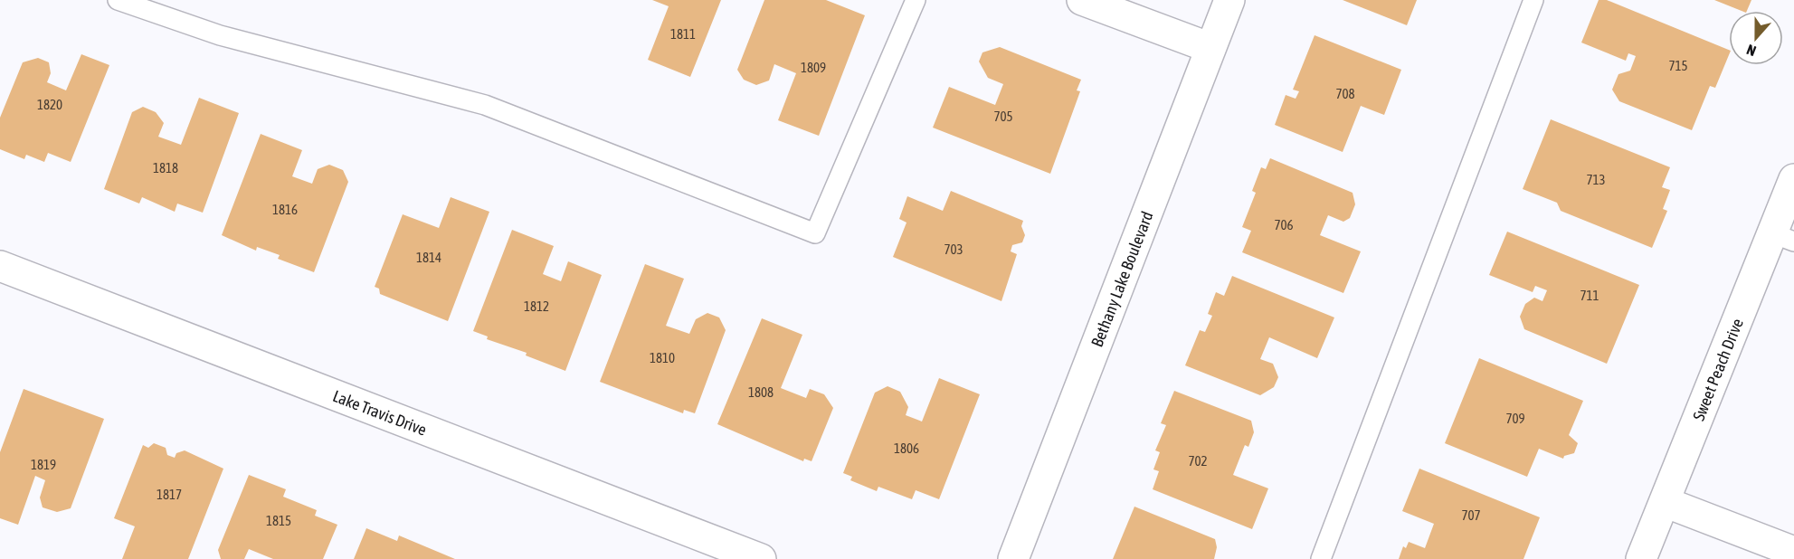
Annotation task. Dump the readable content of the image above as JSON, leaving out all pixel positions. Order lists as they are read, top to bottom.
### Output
{
  "streets": {
    "street": ["Bethany Lake Boulevard", "Sweet Peach Drive", "Lake Travis Drive"]
  },
  "house_numbers": [
    "1811",
    "715",
    "1809",
    "708",
    "1820",
    "705",
    "1818",
    "713",
    "1816",
    "706",
    "703",
    "1814",
    "711",
    "1812",
    "1810",
    "1808",
    "709",
    "1806",
    "702",
    "1819",
    "1817",
    "707",
    "1815"
  ],
  "north": "bottom"
}
